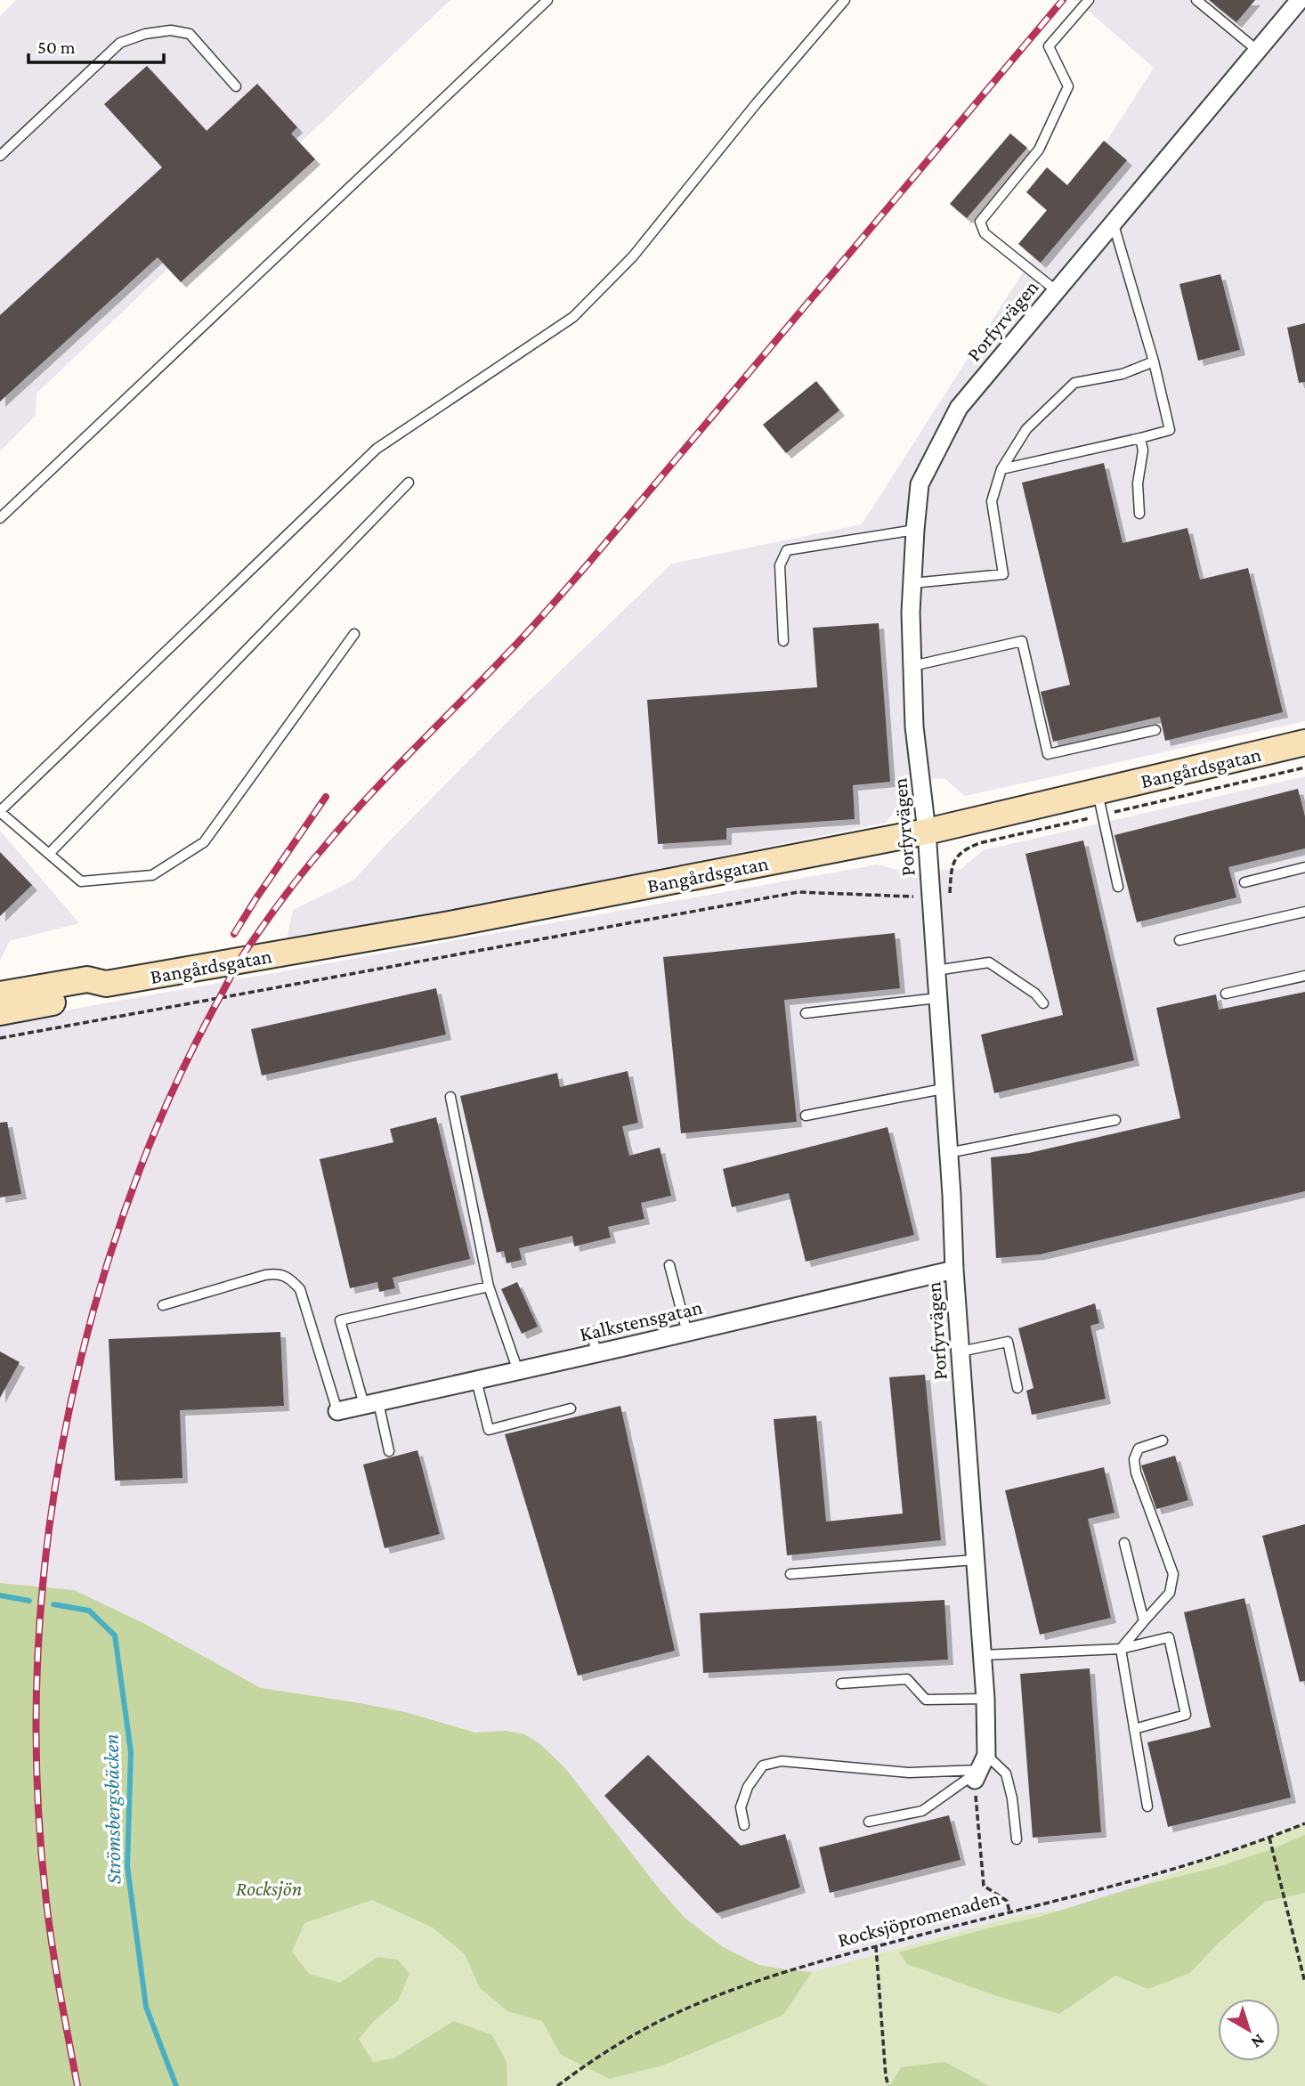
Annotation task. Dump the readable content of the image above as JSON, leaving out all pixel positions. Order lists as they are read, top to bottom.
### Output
{
  "streets": {
    "main road": ["Bangårdsgatan"],
    "street": ["Porfyrvägen", "Kalkstensgatan"],
    "path": ["Rocksjöpromenaden"]
  },
  "crossings": [
    ["Porfyrvägen", "Bangårdsgatan"],
    ["Porfyrvägen", "Kalkstensgatan"]
  ],
  "water": ["Strömsbergsbäcken"],
  "parks": ["Rocksjön"],
  "scale_bar": "50 m",
  "north": "bottom right"
}
